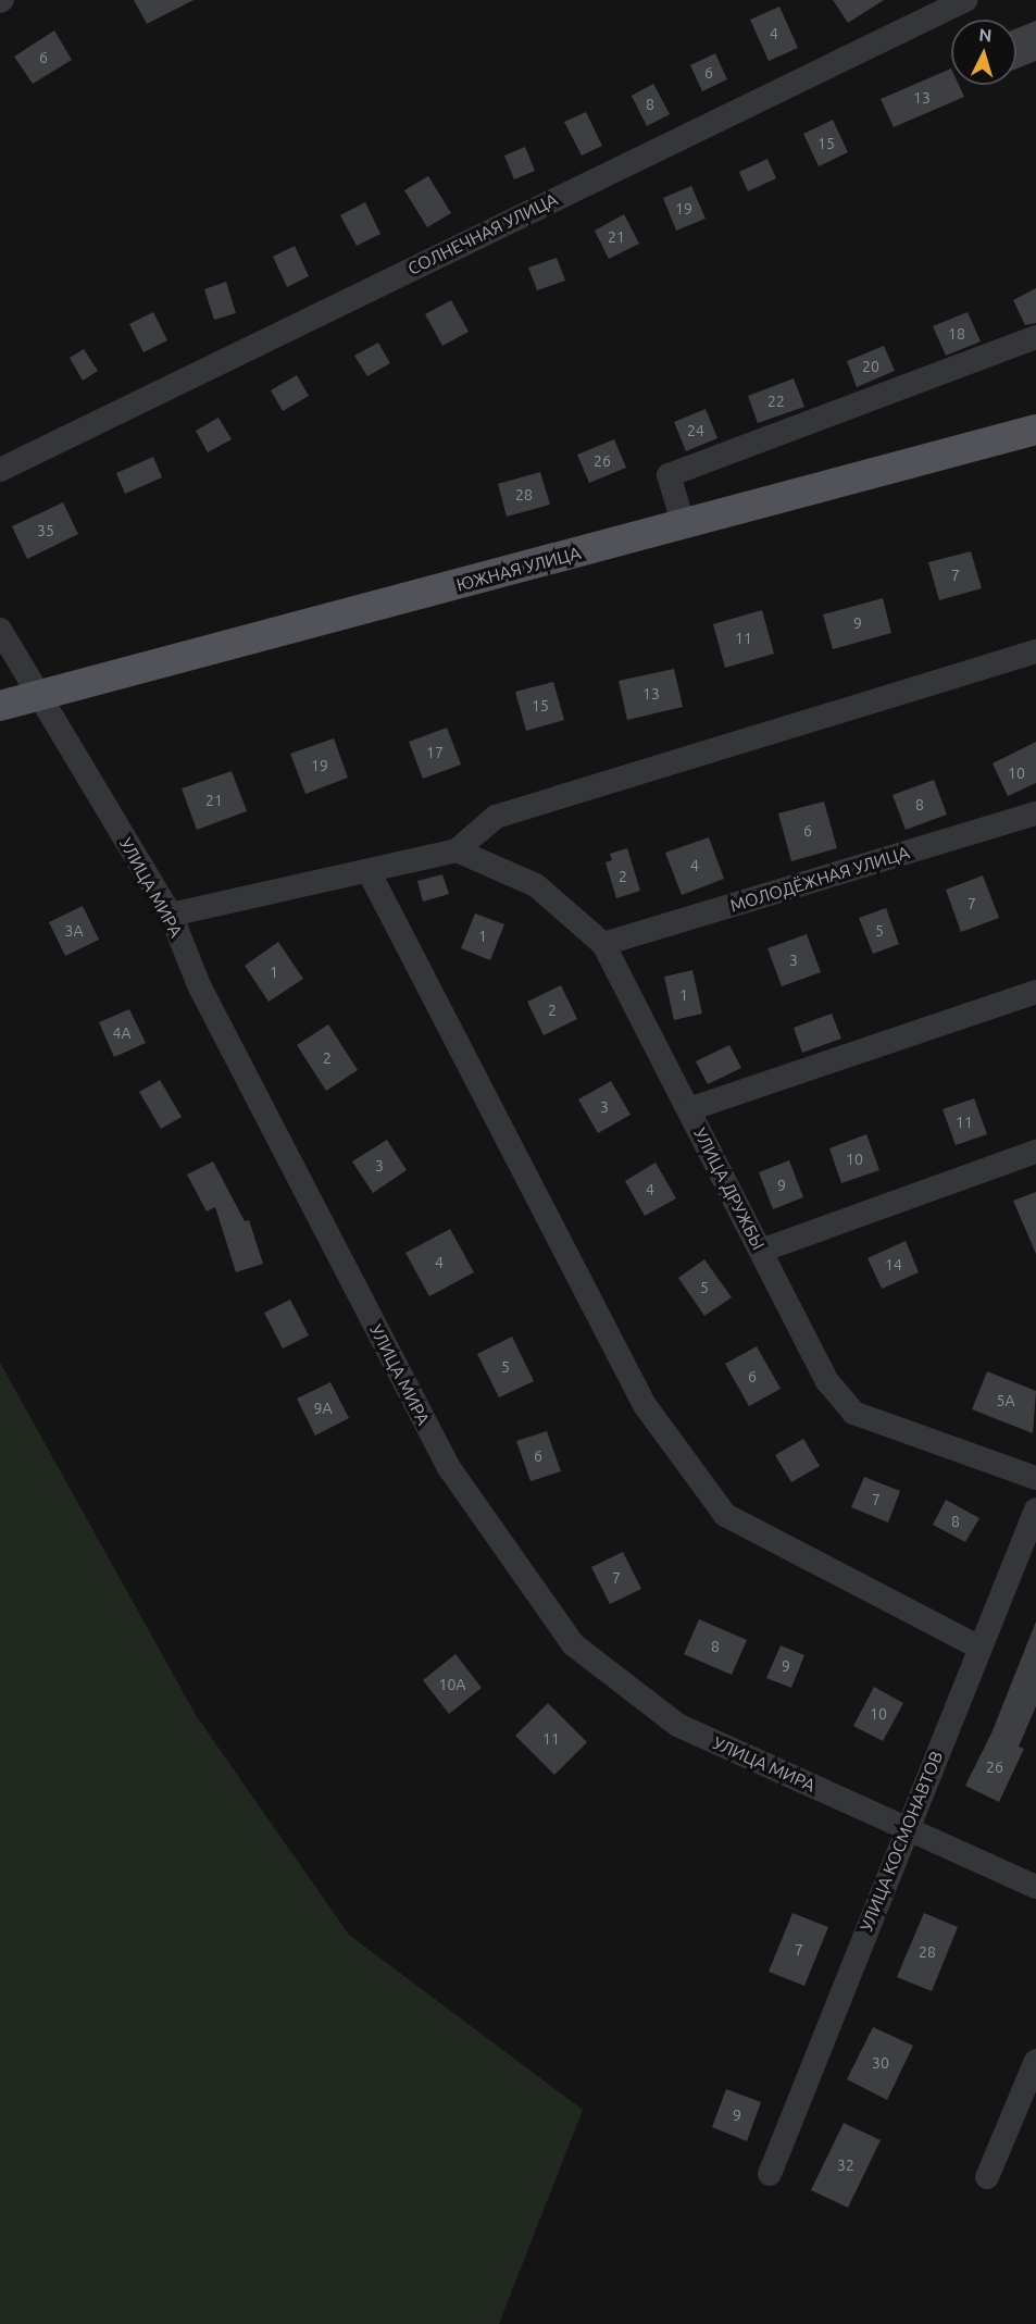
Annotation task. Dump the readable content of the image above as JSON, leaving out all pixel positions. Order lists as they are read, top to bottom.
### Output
{
  "streets": {
    "main road": ["ЮЖНАЯ УЛИЦА"],
    "street": [
      "СОЛНЕЧНАЯ УЛИЦА",
      "МОЛОДЁЖНАЯ УЛИЦА",
      "УЛИЦА МИРА",
      "УЛИЦА ДРУЖБЫ",
      "УЛИЦА КОСМОНАВТОВ"
    ]
  },
  "crossings": [
    ["ЮЖНАЯ УЛИЦА", "УЛИЦА МИРА"],
    ["МОЛОДЁЖНАЯ УЛИЦА", "УЛИЦА ДРУЖБЫ"],
    ["УЛИЦА МИРА", "УЛИЦА КОСМОНАВТОВ"]
  ],
  "house_numbers": [
    "4",
    "6",
    "6",
    "13",
    "8",
    "15",
    "19",
    "21",
    "18",
    "20",
    "22",
    "24",
    "26",
    "28",
    "35",
    "7",
    "9",
    "11",
    "13",
    "15",
    "17",
    "19",
    "10",
    "21",
    "8",
    "6",
    "4",
    "2",
    "7",
    "3А",
    "5",
    "1",
    "3",
    "1",
    "1",
    "2",
    "4А",
    "2",
    "3",
    "11",
    "10",
    "3",
    "9",
    "4",
    "4",
    "14",
    "5",
    "5",
    "6",
    "5А",
    "9А",
    "6",
    "7",
    "8",
    "7",
    "8",
    "9",
    "10А",
    "10",
    "11",
    "26",
    "7",
    "28",
    "30",
    "9",
    "32"
  ],
  "north": "top"
}
